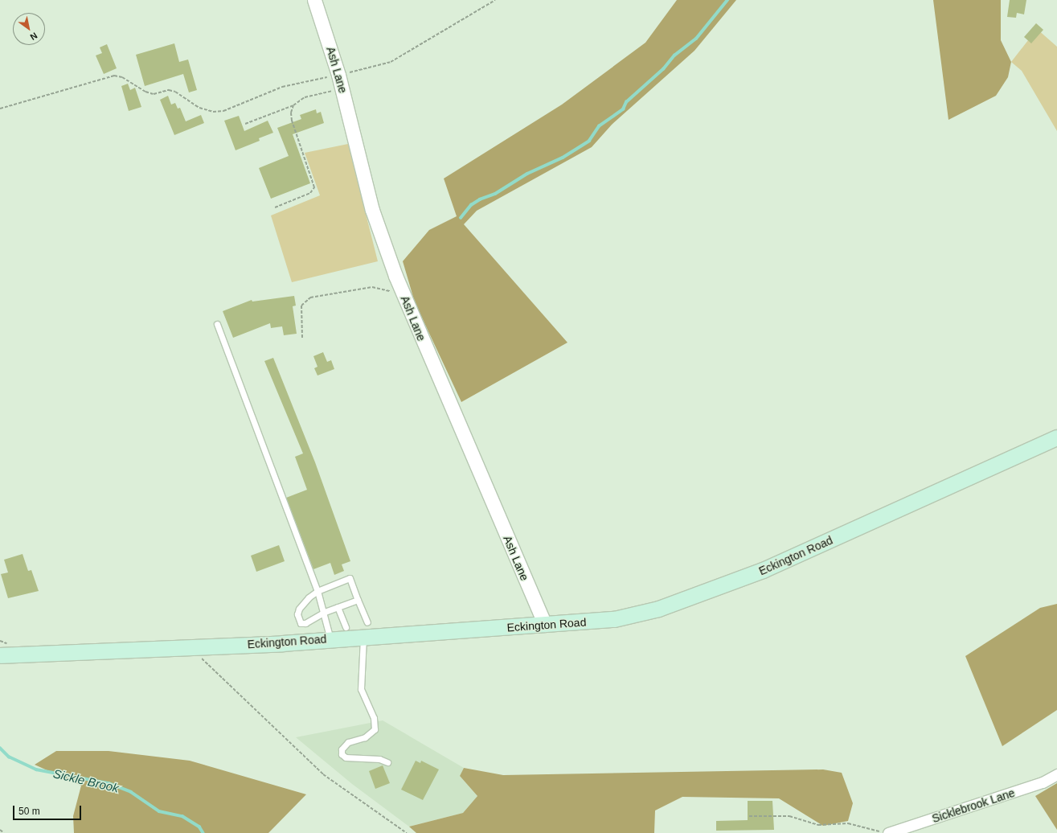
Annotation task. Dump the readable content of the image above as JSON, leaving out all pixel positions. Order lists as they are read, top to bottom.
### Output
{
  "streets": {
    "main road": ["Eckington Road"],
    "street": ["Ash Lane", "Sicklebrook Lane"]
  },
  "crossings": [
    ["Ash Lane", "Eckington Road"]
  ],
  "water": ["Sickle Brook"],
  "scale_bar": "50 m",
  "north": "bottom right"
}
